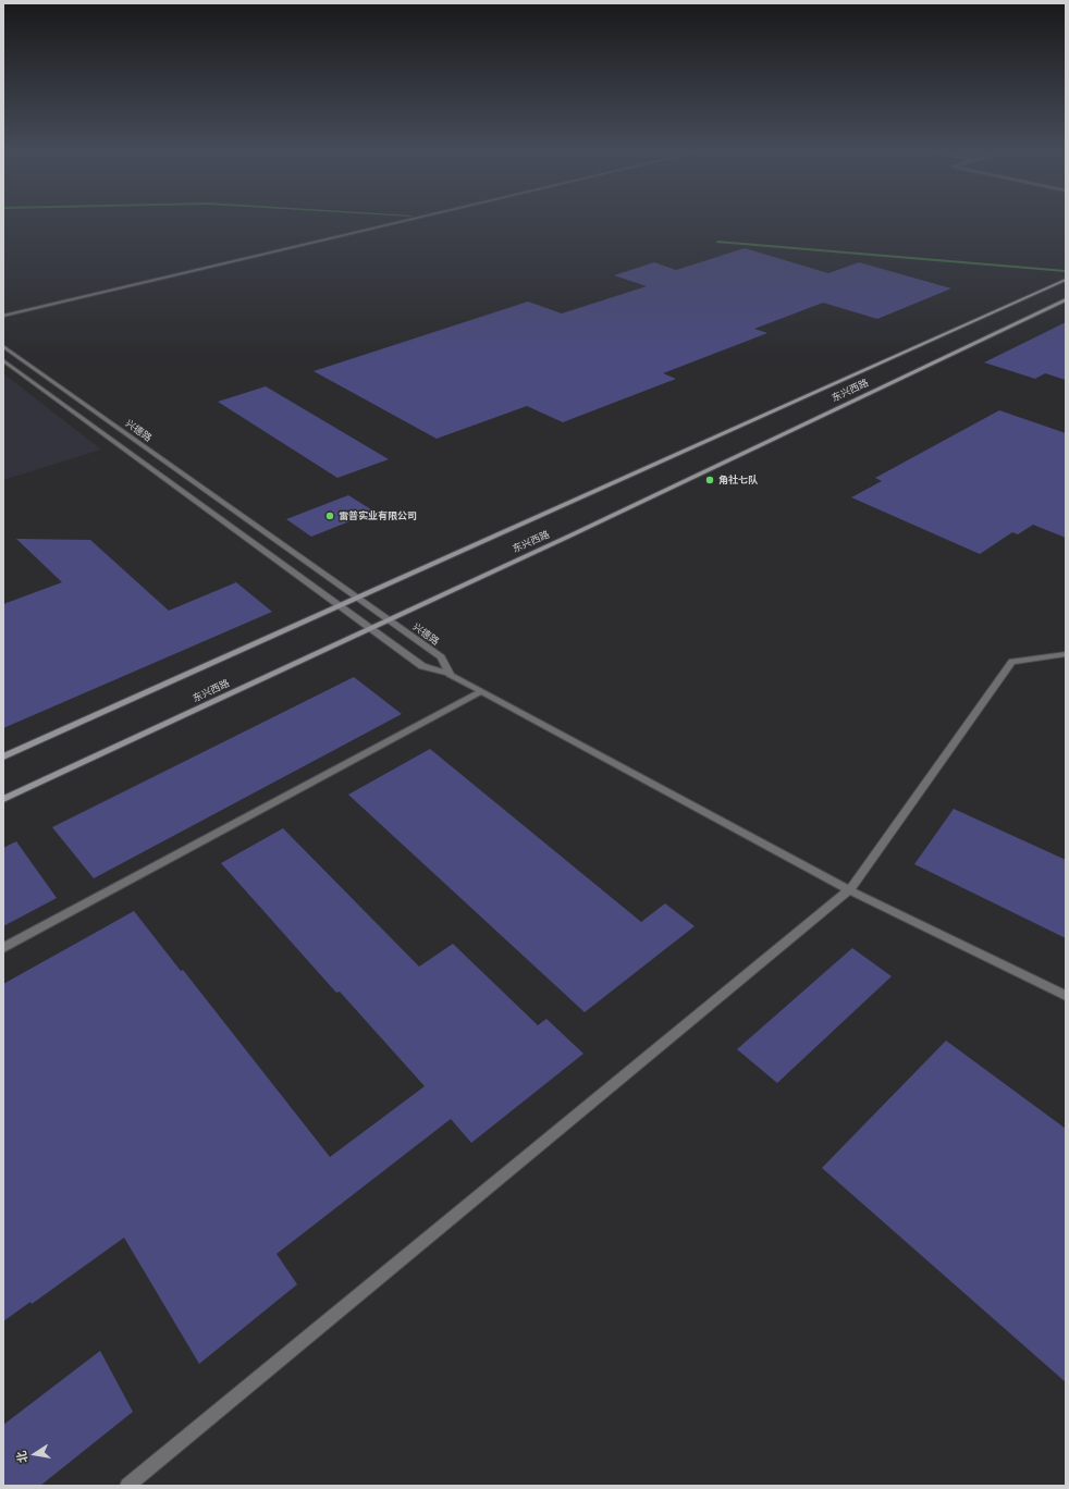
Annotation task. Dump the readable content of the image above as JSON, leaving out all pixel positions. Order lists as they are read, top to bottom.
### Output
{
  "streets": {
    "main road": ["东兴西路"],
    "street": ["兴德路"]
  },
  "crossings": [
    ["东兴西路", "兴德路"]
  ],
  "places": ["角社七队", "雷普实业有限公司"],
  "north": "left"
}
